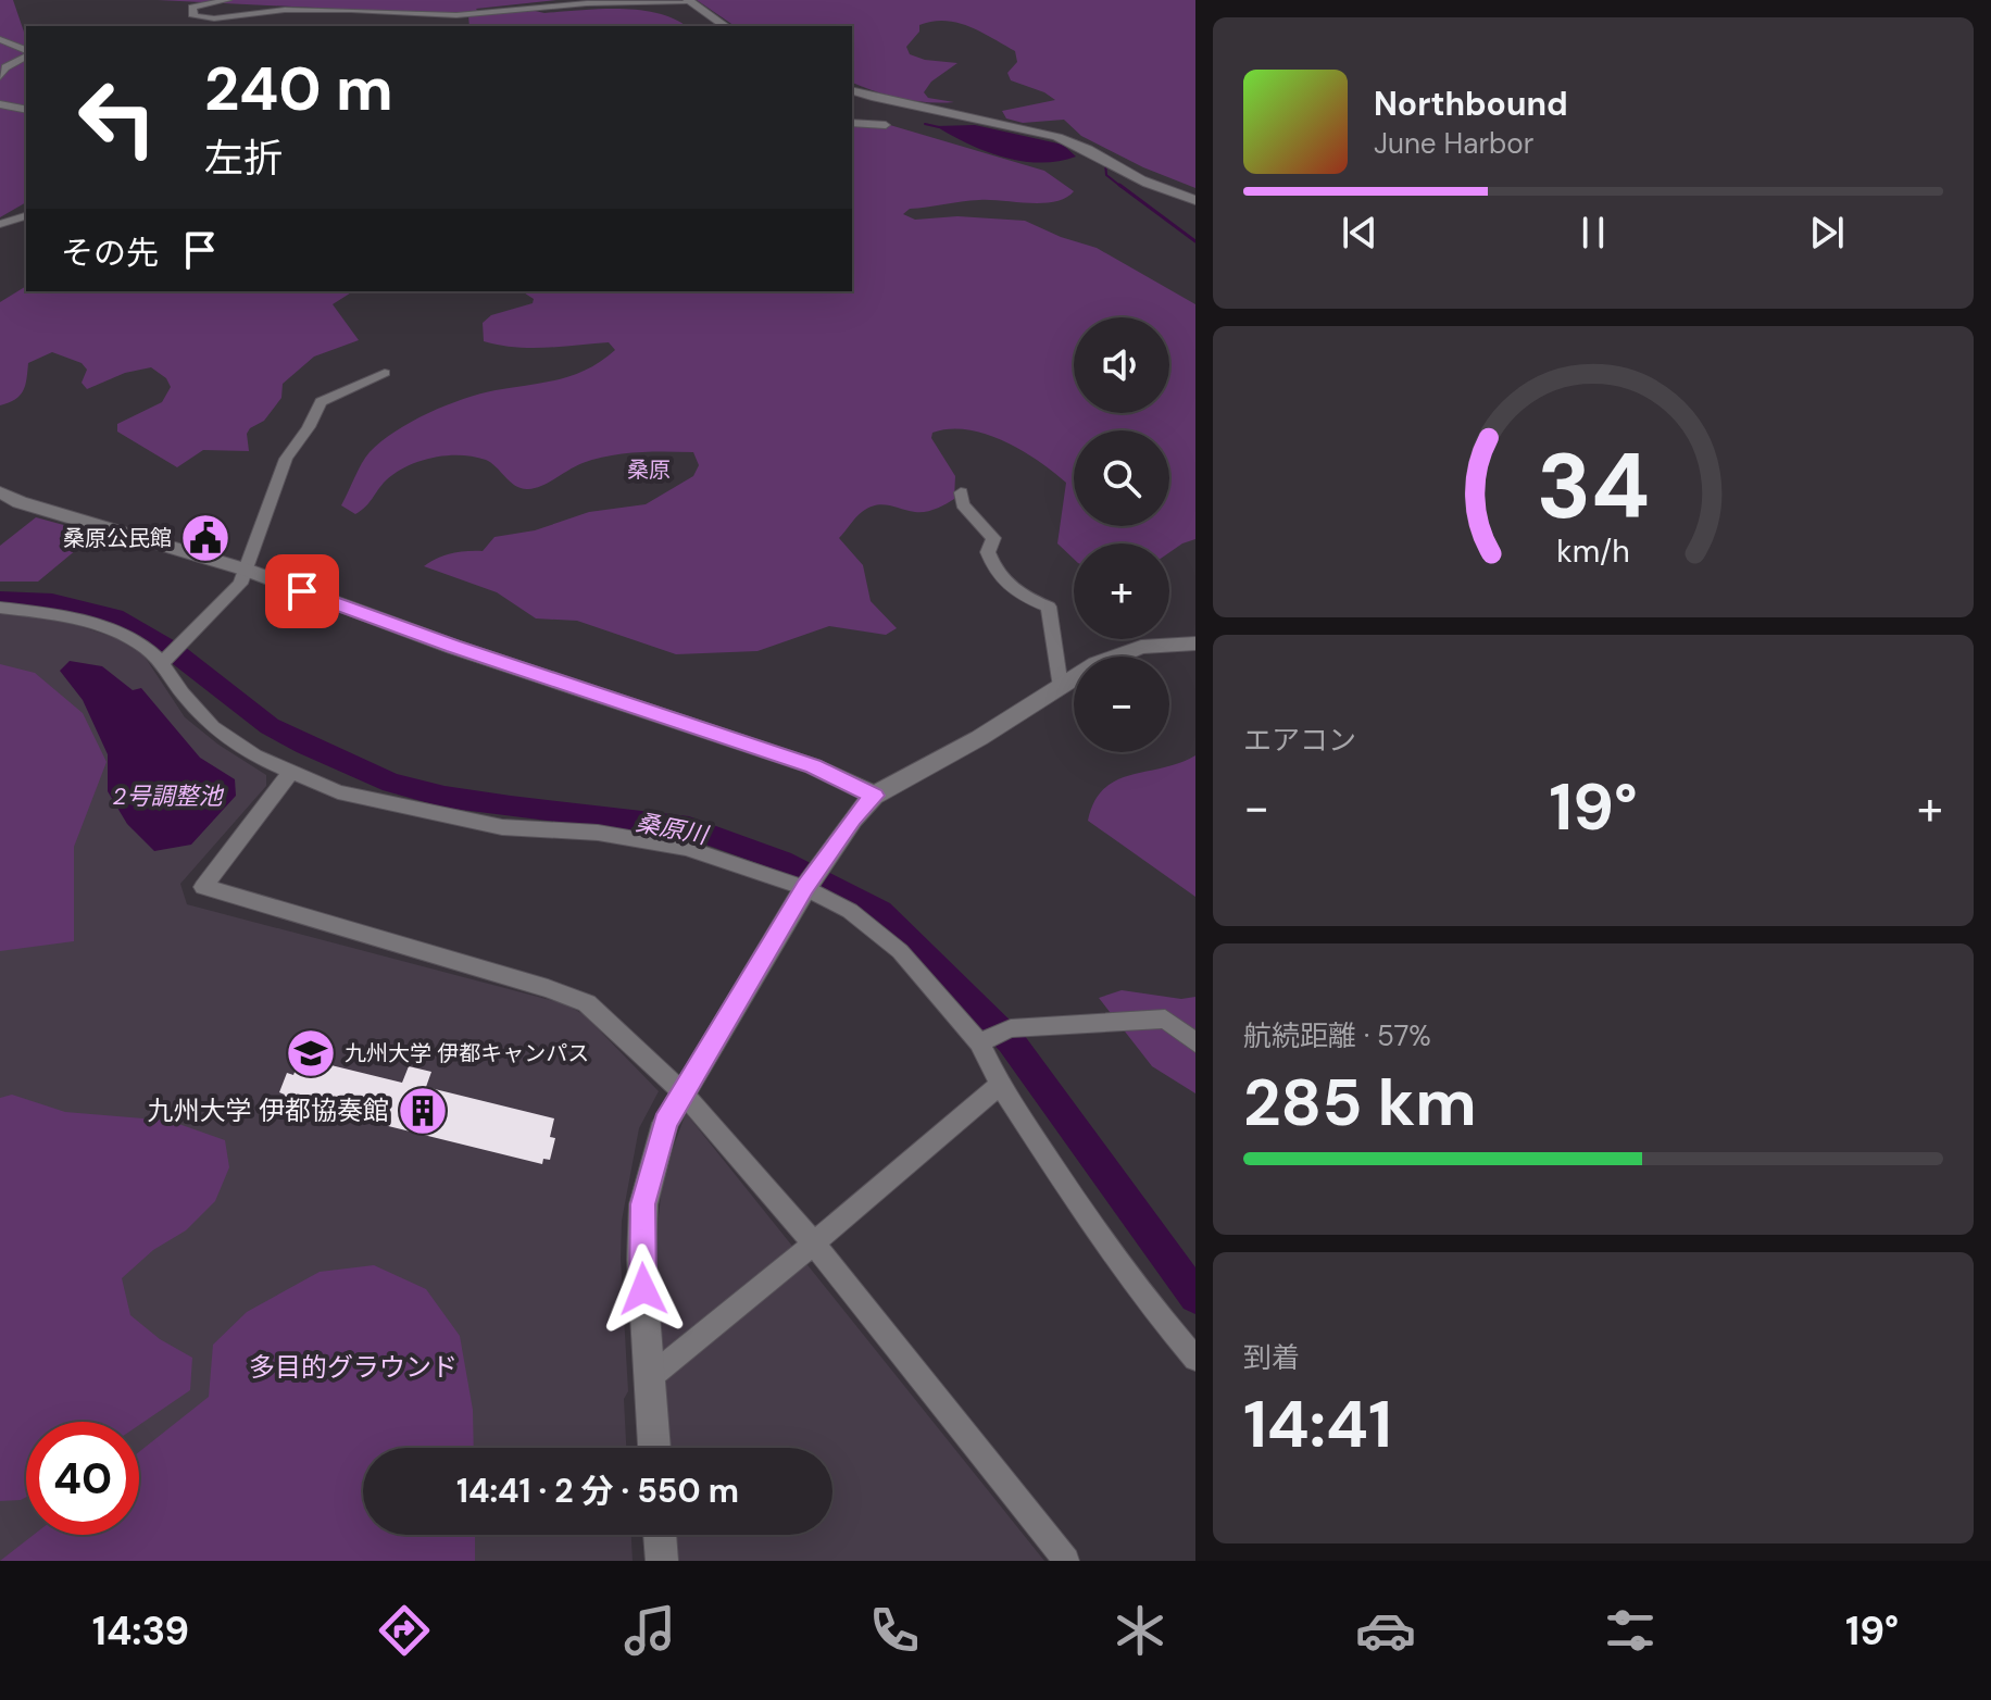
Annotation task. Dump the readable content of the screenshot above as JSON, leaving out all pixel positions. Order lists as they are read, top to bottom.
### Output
{
  "districts": ["桑原"],
  "water": ["2号調整池", "桑原川"],
  "parks": ["多目的グラウンド"],
  "places": {
    "public building": ["桑原公民館"],
    "school or university": ["九州大学 伊都キャンパス"],
    "building": ["九州大学 伊都協奏館"]
  },
  "page": {
    "turn": ["240 m", "左折"],
    "song": ["Northbound", "June Harbor"],
    "then": "その先",
    "map_buttons": ["+", "−"],
    "tile": [
      "エアコン",
      ["航続距離 · 57%", "285 km"],
      ["到着", "14:41"]
    ],
    "heat": ["−", "19°", "+"],
    "limit": "40",
    "trip": "14:41 · 2 分 · 550 m",
    "tabs": ["14:39", "19°"],
    "gauge": ["34", "km/h"]
  }
}
